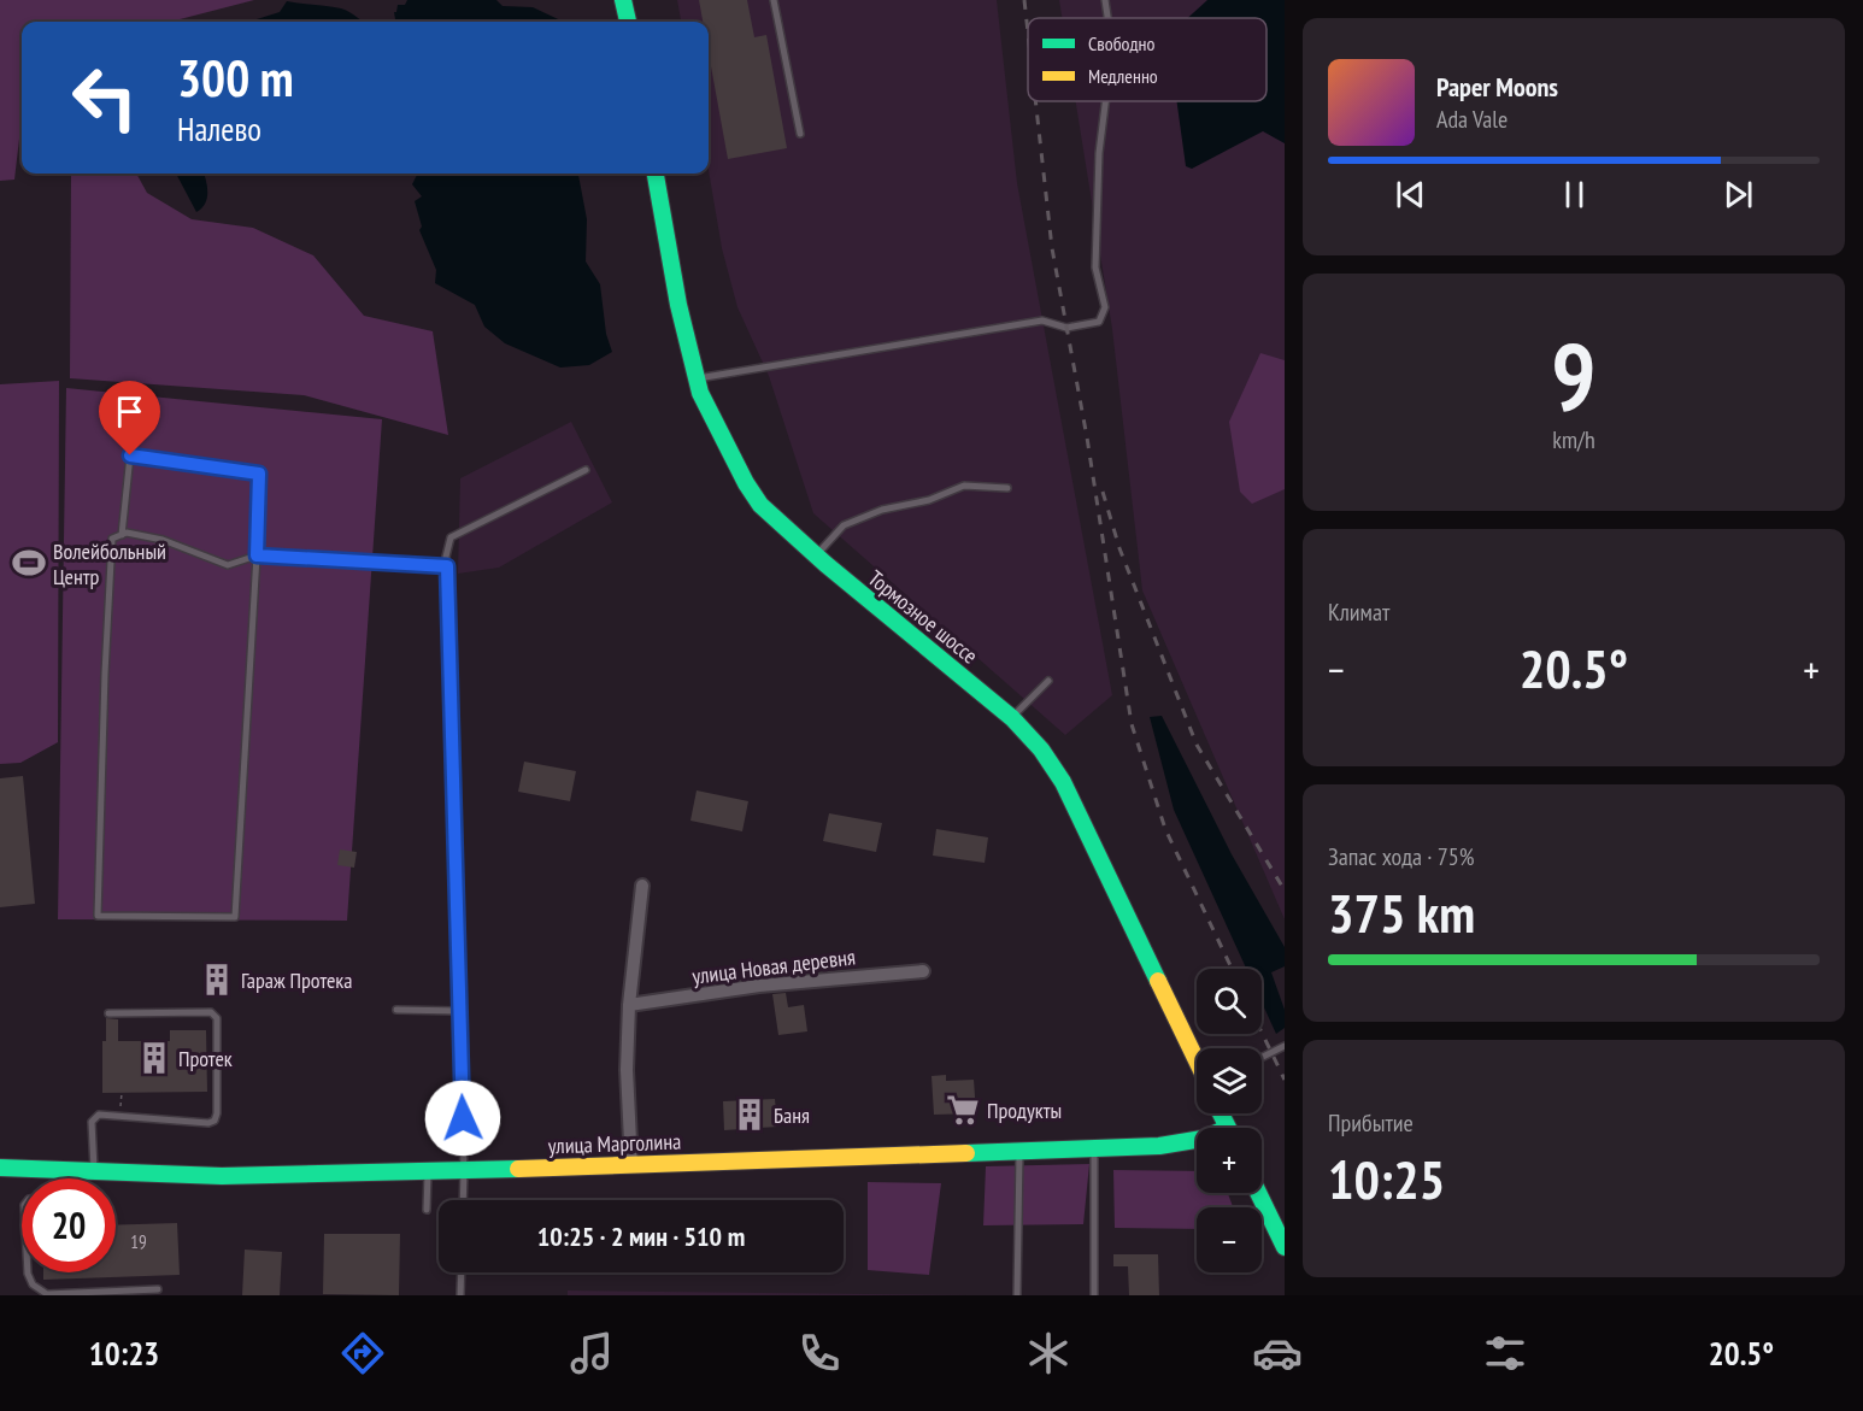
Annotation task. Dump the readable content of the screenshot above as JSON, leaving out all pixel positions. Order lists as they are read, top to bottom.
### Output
{
  "streets": {
    "street": ["Тормозное шоссе", "улица Новая деревня", "улица Марголина"]
  },
  "places": {
    "sports": ["Волейбольный Центр"],
    "building": ["Гараж Протека", "Протек", "Баня"],
    "supermarket": ["Продукты"]
  },
  "house_numbers": ["19"],
  "legend": ["Свободно", "Медленно"],
  "page": {
    "turn": ["300 m", "Налево"],
    "song": ["Paper Moons", "Ada Vale"],
    "tile": [
      ["9", "km/h"],
      "Климат",
      ["Запас хода · 75%", "375 km"],
      ["Прибытие", "10:25"]
    ],
    "heat": ["−", "20.5°", "+"],
    "map_buttons": ["+", "−"],
    "limit": "20",
    "trip": "10:25 · 2 мин · 510 m",
    "tabs": ["10:23", "20.5°"]
  }
}
